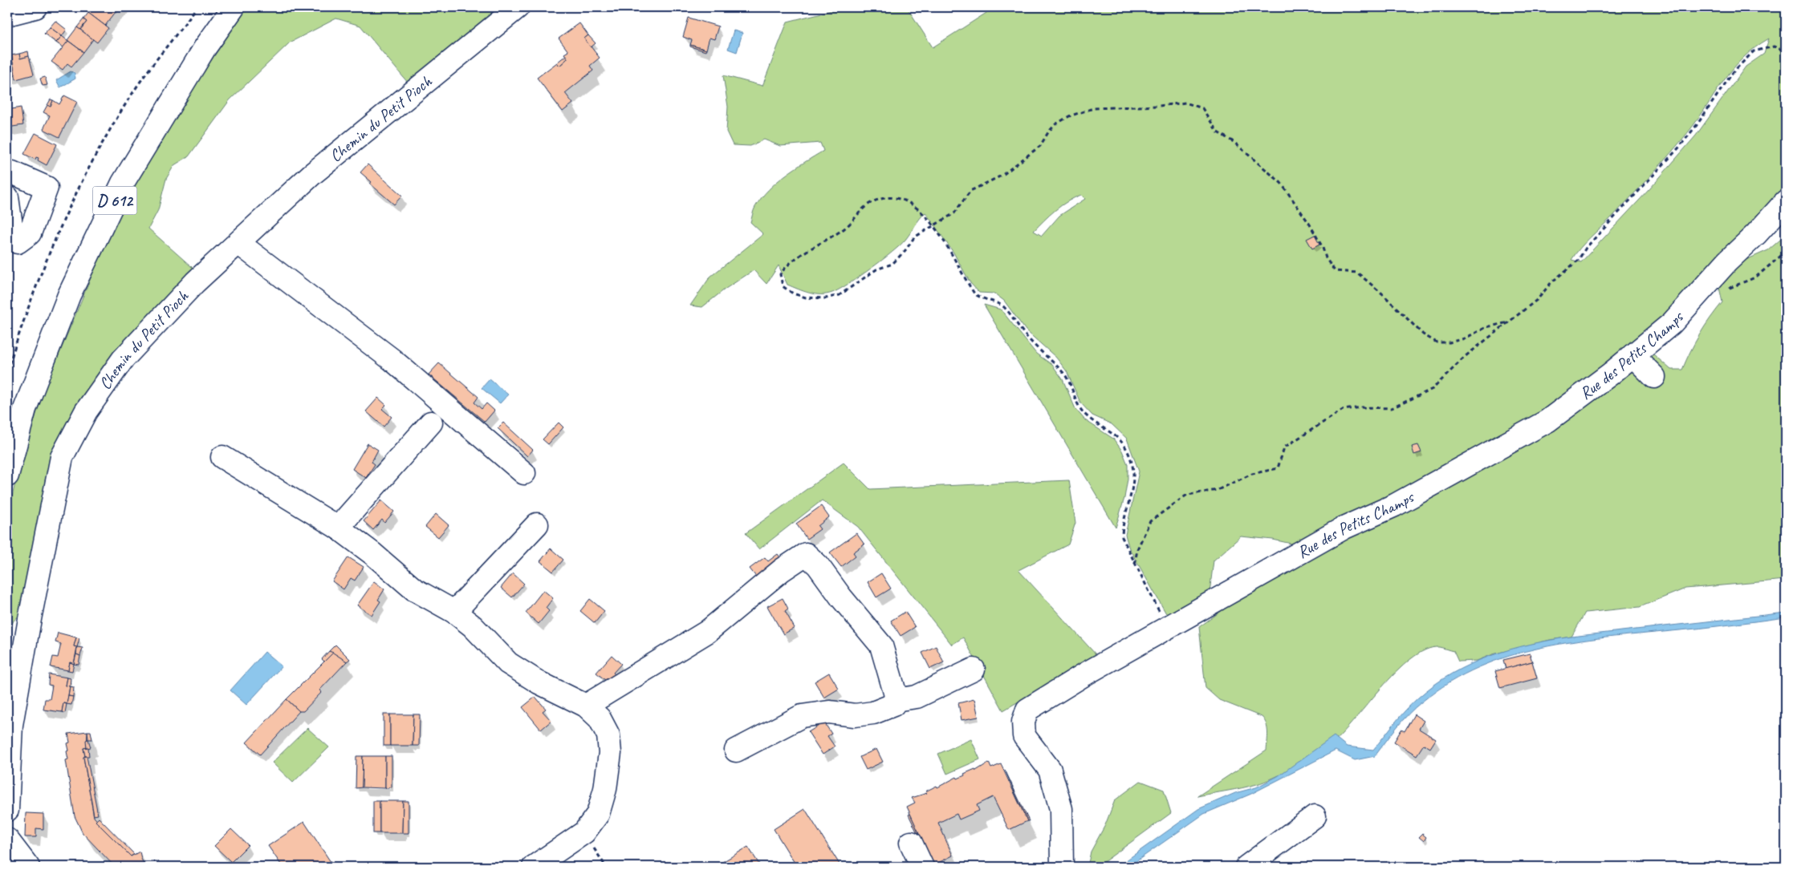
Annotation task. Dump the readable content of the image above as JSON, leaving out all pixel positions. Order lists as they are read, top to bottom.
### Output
{
  "streets": {
    "main road": ["Chemin du Petit Pioch", "D 612", "Rue des Petits Champs"]
  }
}
